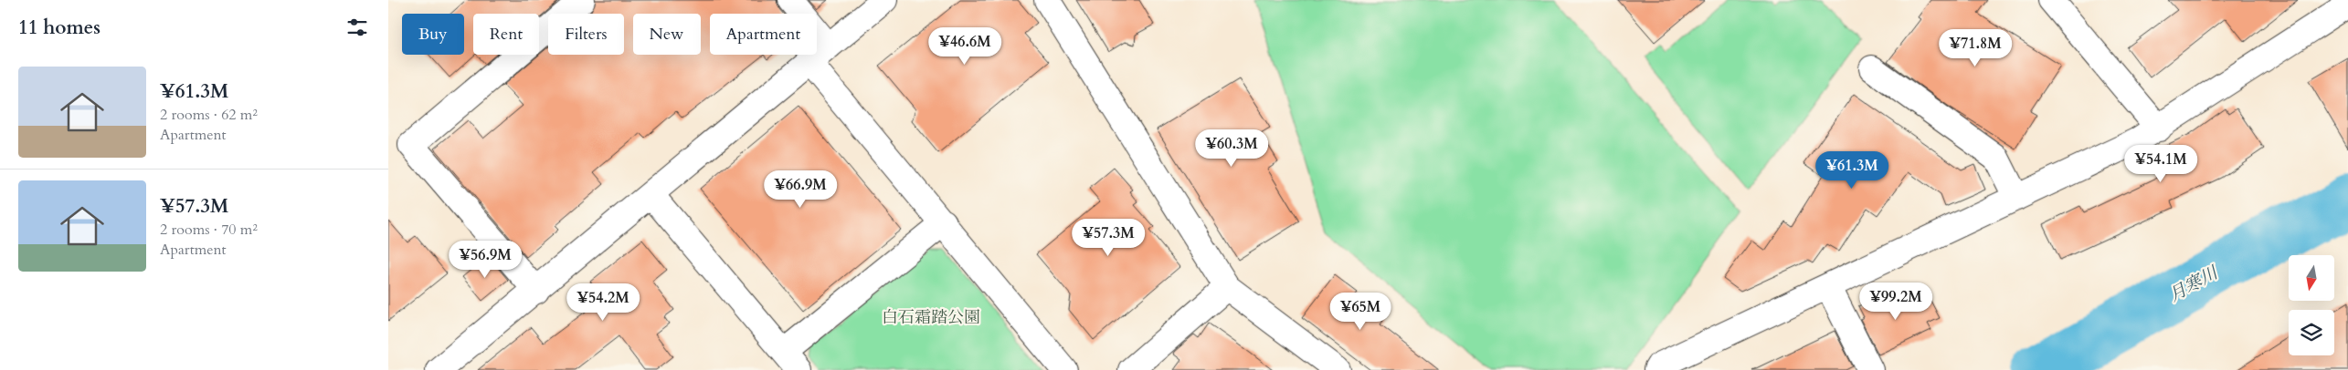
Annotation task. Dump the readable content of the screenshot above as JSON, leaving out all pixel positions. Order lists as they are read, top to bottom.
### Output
{
  "water": ["月寒川"],
  "parks": ["白石霜踏公園"],
  "north": "bottom",
  "page": {
    "heading": "11 homes",
    "chip": [
      "Buy",
      "Rent",
      "Filters",
      "New",
      "Apartment"
    ],
    "price": [
      "¥46.6M",
      "¥71.8M",
      "¥60.3M",
      "¥54.1M",
      "¥61.3M",
      "¥66.9M",
      "¥57.3M",
      "¥56.9M",
      "¥99.2M",
      "¥54.2M",
      "¥65M"
    ],
    "list": [
      {
        "name": "¥61.3M",
        "note": "2 rooms · 62 m² · Apartment"
      },
      {
        "name": "¥57.3M",
        "note": "2 rooms · 70 m² · Apartment"
      }
    ]
  }
}
